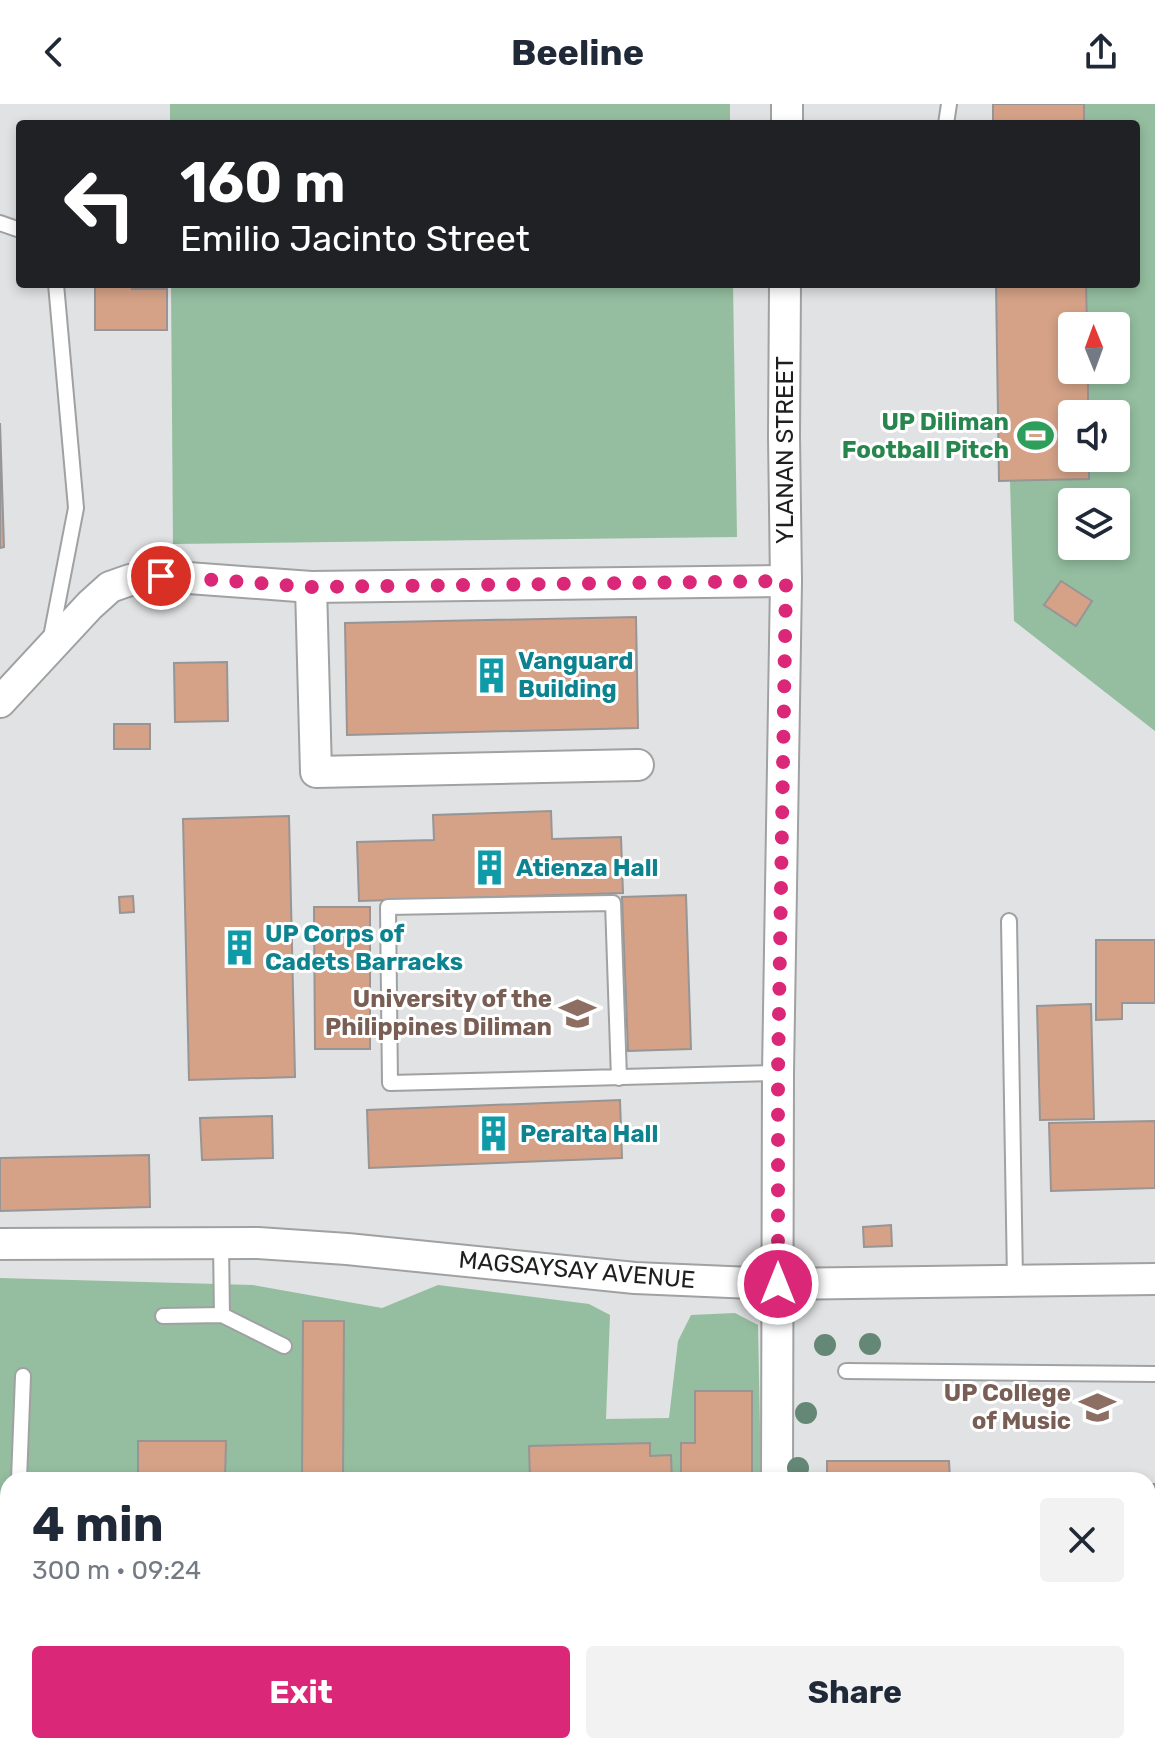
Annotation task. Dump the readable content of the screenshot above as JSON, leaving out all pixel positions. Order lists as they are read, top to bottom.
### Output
{
  "streets": {
    "street": ["YLANAN STREET", "MAGSAYSAY AVENUE"]
  },
  "crossings": [
    ["YLANAN STREET", "MAGSAYSAY AVENUE"]
  ],
  "places": {
    "sports": ["UP Diliman Football Pitch"],
    "building": [
      "Vanguard Building",
      "Atienza Hall",
      "UP Corps of Cadets Barracks",
      "Peralta Hall"
    ],
    "school or university": ["University of the Philippines Diliman", "UP College of Music"]
  },
  "north": "top",
  "page": {
    "header": "Beeline",
    "turn": ["160 m", "Emilio Jacinto Street"],
    "heading": ["4 min", "300 m · 09:24"],
    "buttons": ["Exit", "Share"]
  }
}
